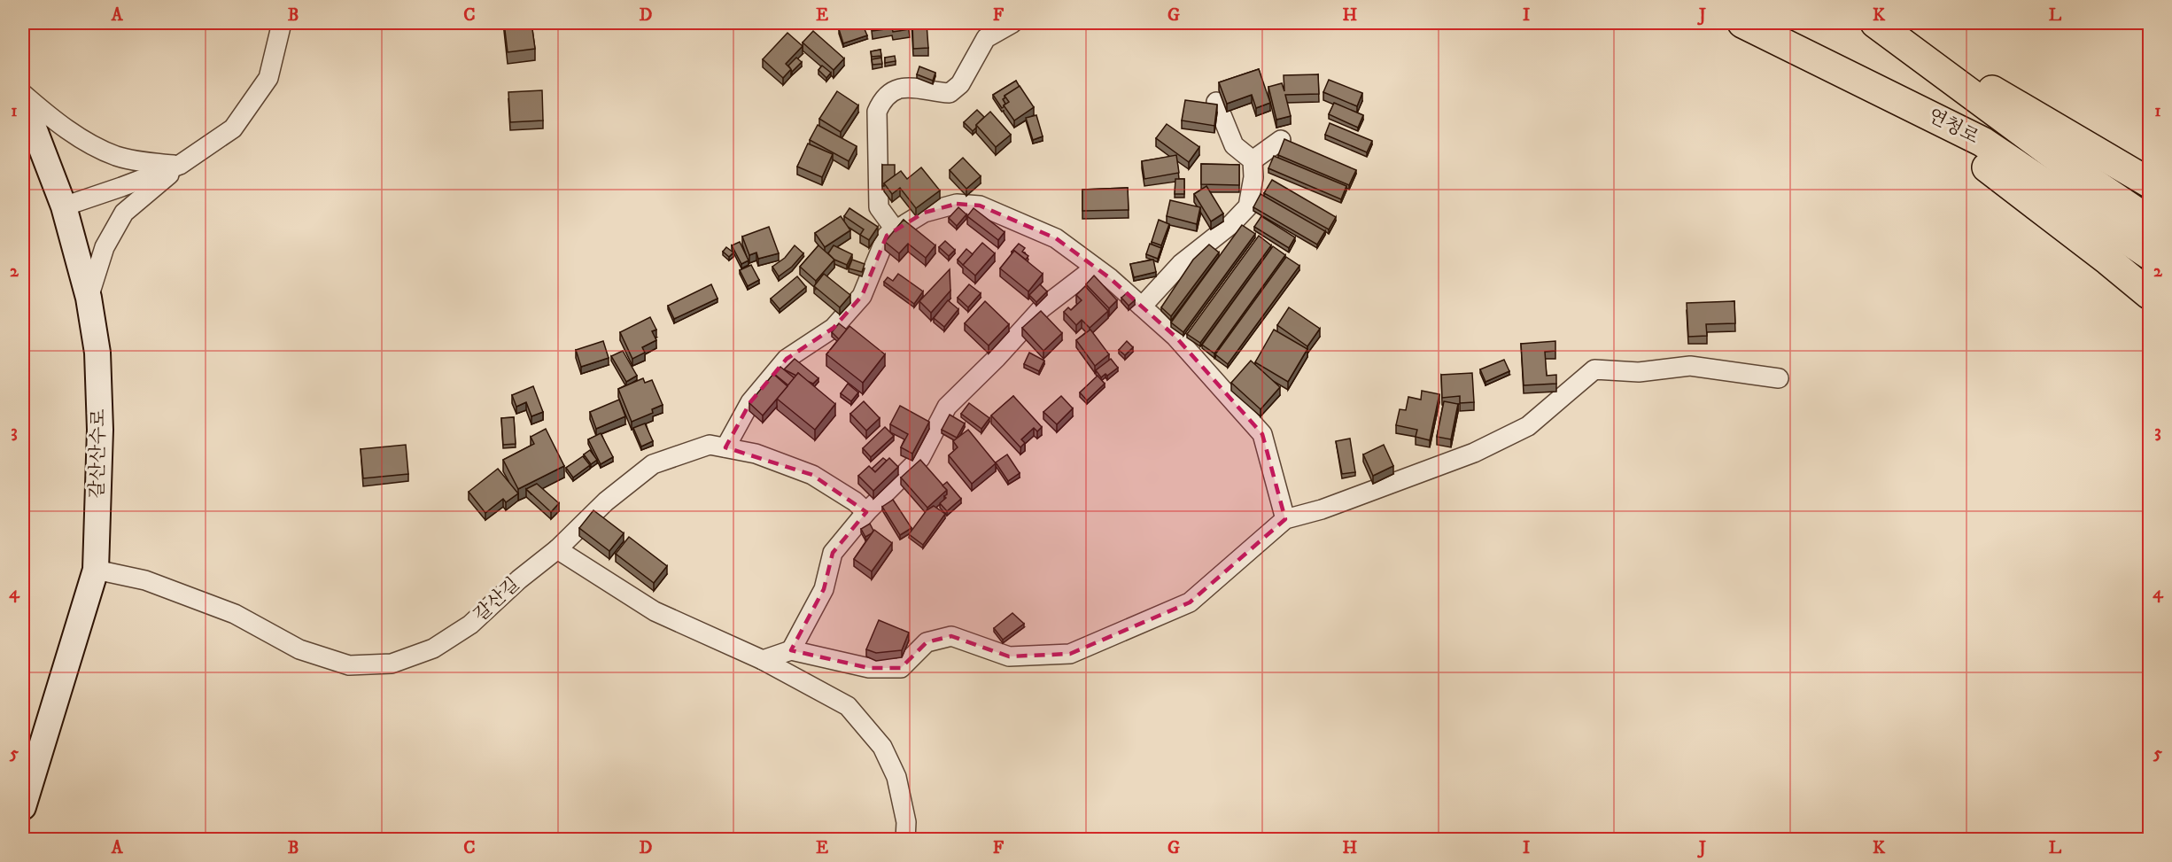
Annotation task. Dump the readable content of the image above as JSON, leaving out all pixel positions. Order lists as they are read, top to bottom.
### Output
{
  "streets": {
    "highway": ["연청로"],
    "main road": ["갈산산수로"],
    "street": ["갈산길"]
  },
  "crossings": [
    ["갈산산수로", "갈산길"]
  ],
  "grid": {
    "columns": [
      "A",
      "B",
      "C",
      "D",
      "E",
      "F",
      "G",
      "H",
      "I",
      "J",
      "K",
      "L"
    ],
    "rows": [
      "1",
      "2",
      "3",
      "4",
      "5"
    ]
  }
}
